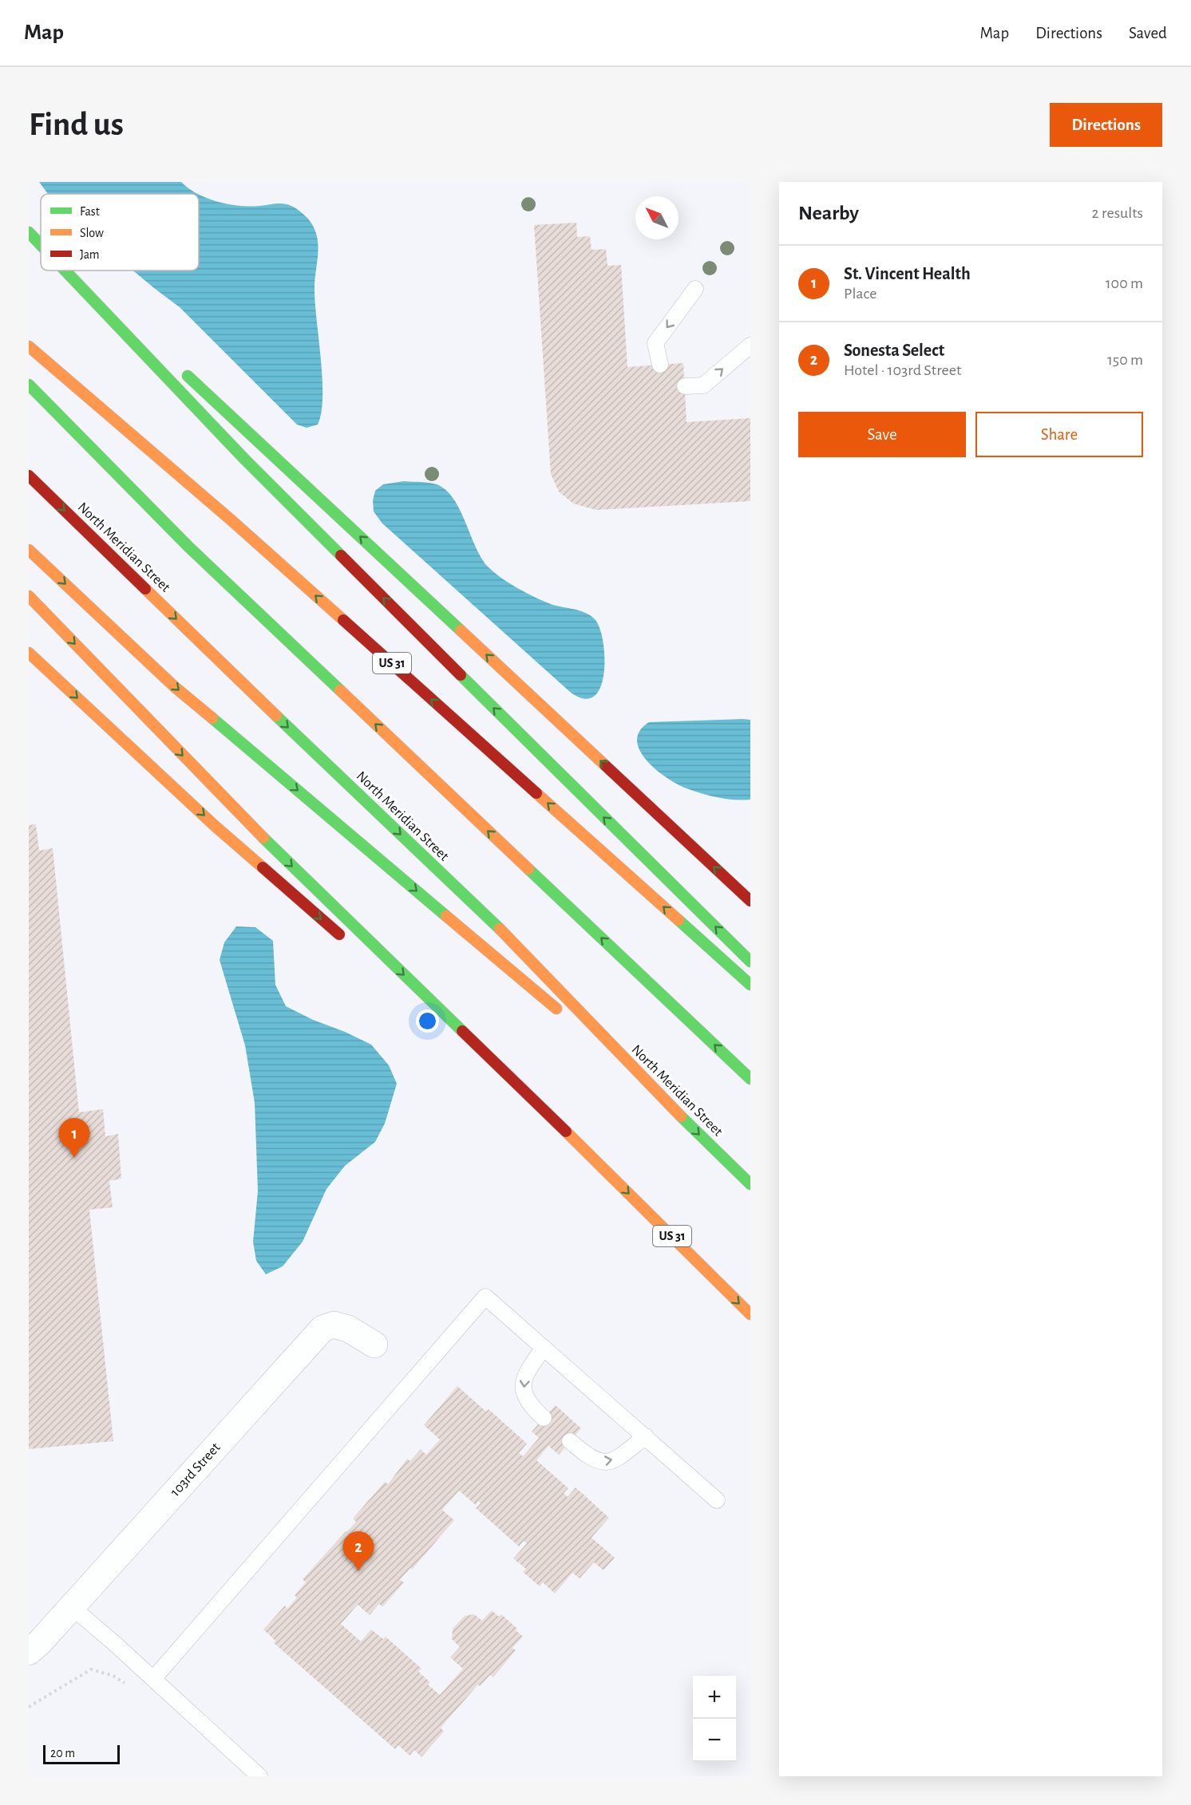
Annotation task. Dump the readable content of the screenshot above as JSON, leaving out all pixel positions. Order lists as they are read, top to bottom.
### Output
{
  "streets": {
    "highway": ["North Meridian Street", "US 31"],
    "street": ["103rd Street"]
  },
  "legend": ["Fast", "Slow", "Jam"],
  "scale_bar": "20 m",
  "north": "top left",
  "page": {
    "header": "Map",
    "nav": ["Map", "Directions", "Saved"],
    "buttons": [
      "Directions",
      ["Save", "Share"]
    ],
    "title": "Find us",
    "heading": ["Nearby", "2 results"],
    "list": [
      {
        "mark": "1",
        "name": "St. Vincent Health",
        "note": "Place",
        "value": "100 m"
      },
      {
        "mark": "2",
        "name": "Sonesta Select",
        "note": "Hotel · 103rd Street",
        "value": "150 m"
      }
    ],
    "pins": ["1", "2"],
    "map_buttons": ["+", "−"],
    "scale": "20 m"
  }
}
